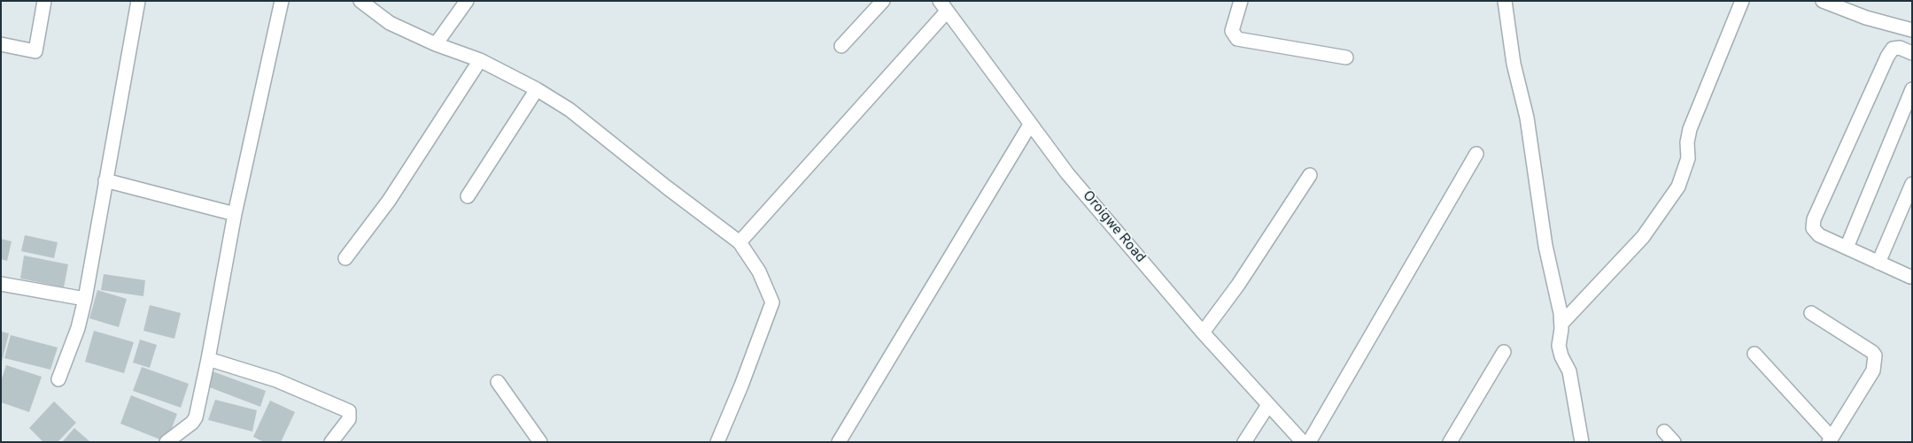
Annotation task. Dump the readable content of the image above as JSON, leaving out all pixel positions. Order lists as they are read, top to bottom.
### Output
{
  "streets": {
    "street": ["Oroigwe Road"]
  }
}
